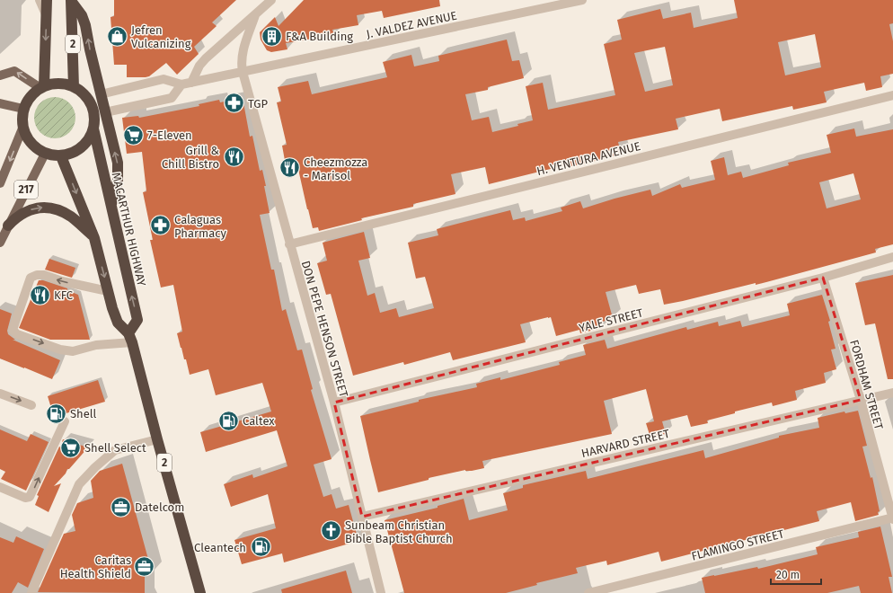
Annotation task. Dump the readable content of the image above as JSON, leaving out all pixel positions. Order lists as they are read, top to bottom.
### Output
{
  "streets": {
    "highway": ["2", "MACARTHUR HIGHWAY"],
    "main road": ["217"],
    "street": [
      "J. VALDEZ AVENUE",
      "H. VENTURA AVENUE",
      "YALE STREET",
      "DON PEPE HENSON STREET",
      "FORDHAM STREET",
      "HARVARD STREET",
      "FLAMINGO STREET"
    ]
  },
  "crossings": [
    ["J. VALDEZ AVENUE", "DON PEPE HENSON STREET"],
    ["2", "217"],
    ["2", "MACARTHUR HIGHWAY"],
    ["H. VENTURA AVENUE", "DON PEPE HENSON STREET"],
    ["217", "MACARTHUR HIGHWAY"],
    ["YALE STREET", "DON PEPE HENSON STREET"],
    ["YALE STREET", "FORDHAM STREET"],
    ["DON PEPE HENSON STREET", "HARVARD STREET"],
    ["FORDHAM STREET", "HARVARD STREET"],
    ["FORDHAM STREET", "FLAMINGO STREET"]
  ],
  "places": {
    "shop": ["Jefren Vulcanizing"],
    "building": ["F&A Building"],
    "pharmacy": ["TGP", "Calaguas Pharmacy"],
    "supermarket": ["7-Eleven", "Shell Select"],
    "restaurant": ["Grill & Chill Bistro", "Cheezmozza - Marisol", "KFC"],
    "fuel station": ["Shell", "Caltex", "Cleantech"],
    "office": ["Datelcom", "Caritas Health Shield"],
    "church": ["Sunbeam Christian Bible Baptist Church"]
  },
  "scale_bar": "20 m"
}
